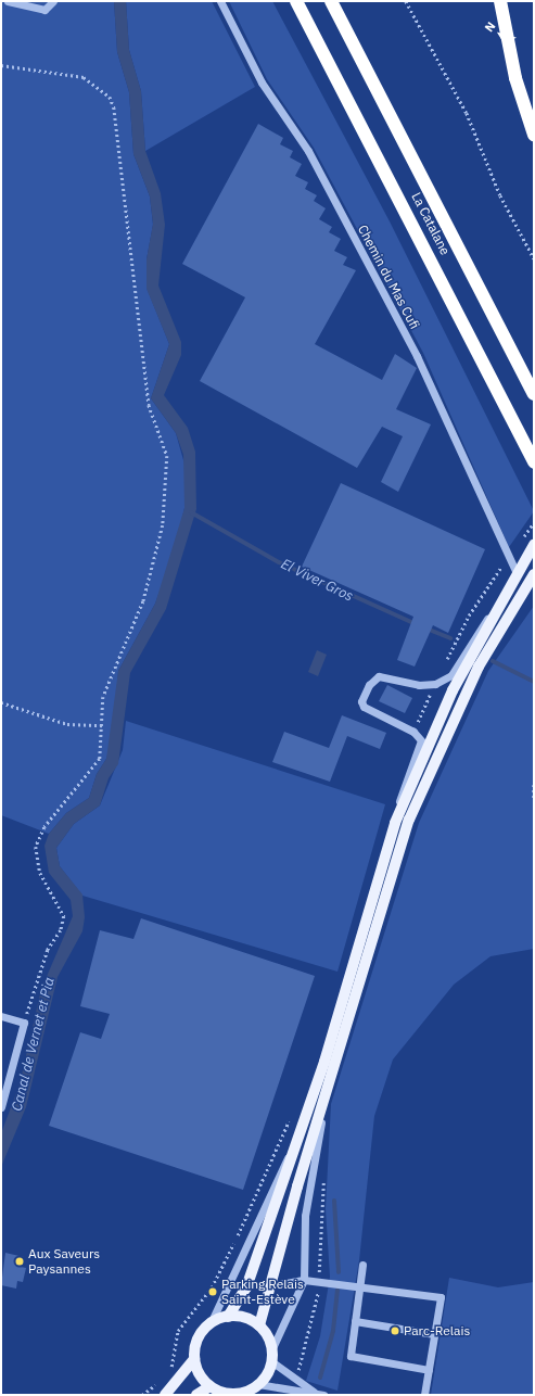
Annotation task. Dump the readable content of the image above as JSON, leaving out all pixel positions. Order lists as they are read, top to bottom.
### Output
{
  "streets": {
    "highway": ["La Catalane"],
    "street": ["Chemin du Mas Cufi"]
  },
  "water": ["El Viver Gros", "Canal de Vernet et Pia"],
  "places": ["Aux Saveurs Paysannes", "Parking Relais Saint-Estève", "Parc-Relais"],
  "north": "top left"
}
